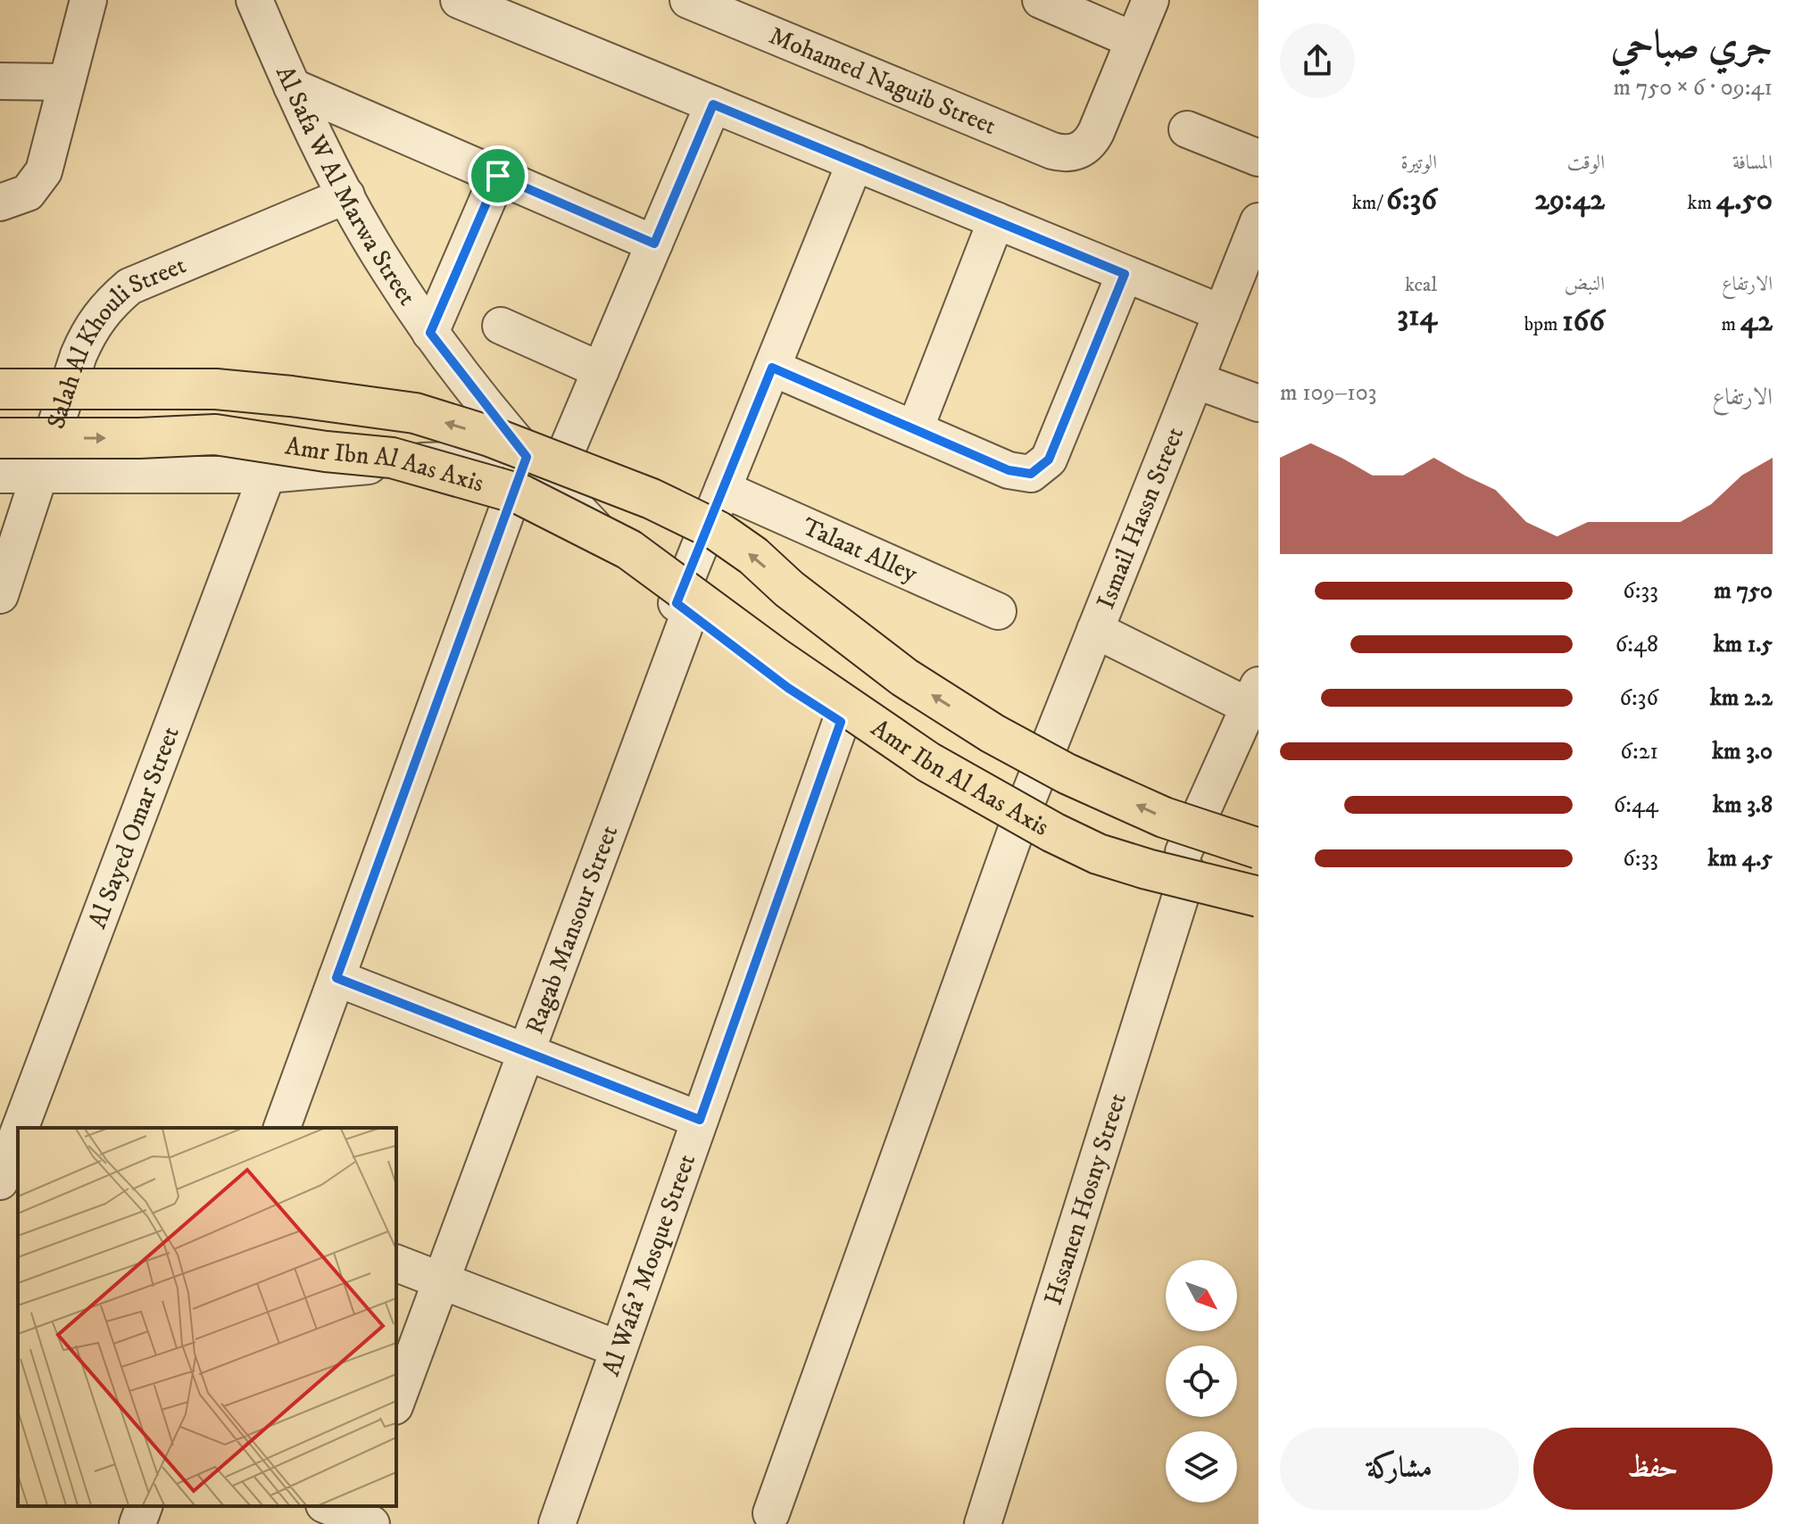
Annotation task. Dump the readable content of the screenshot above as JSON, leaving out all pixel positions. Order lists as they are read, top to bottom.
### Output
{
  "streets": {
    "main road": ["Amr Ibn Al Aas Axis"],
    "street": [
      "Mohamed Naguib Street",
      "Al Safa W Al Marwa Street",
      "Salah Al Khouli Street",
      "Ismail Hassn Street",
      "Talaat Alley",
      "Al Sayed Omar Street",
      "Ragab Mansour Street",
      "Hssanen Hosny Street",
      "Al Wafa' Mosque Street"
    ]
  },
  "crossings": [
    ["Al Safa W Al Marwa Street", "Salah Al Khouli Street"],
    ["Al Safa W Al Marwa Street", "Ismail Hassn Street"],
    ["Al Safa W Al Marwa Street", "Ragab Mansour Street"],
    ["Al Safa W Al Marwa Street", "Hssanen Hosny Street"],
    ["Al Safa W Al Marwa Street", "Al Wafa' Mosque Street"],
    ["Talaat Alley", "Ragab Mansour Street"]
  ],
  "north": "bottom right",
  "page": {
    "heading": ["جري صباحي", "09:41 · 6 × 750 m"],
    "stats": [
      ["المسافة", "4.50 km"],
      ["الوقت", "29:42"],
      ["الوتيرة", "6:36 /km"],
      ["الارتفاع", "42 m"],
      ["النبض", "166 bpm"],
      ["kcal", "314"]
    ],
    "chart": ["الارتفاع", "103–109 m"],
    "list": [
      {
        "name": "750 m",
        "note": "6:33"
      },
      {
        "name": "1.5 km",
        "note": "6:48"
      },
      {
        "name": "2.2 km",
        "note": "6:36"
      },
      {
        "name": "3.0 km",
        "note": "6:21"
      },
      {
        "name": "3.8 km",
        "note": "6:44"
      },
      {
        "name": "4.5 km",
        "note": "6:33"
      }
    ],
    "buttons": ["حفظ", "مشاركة"]
  }
}
